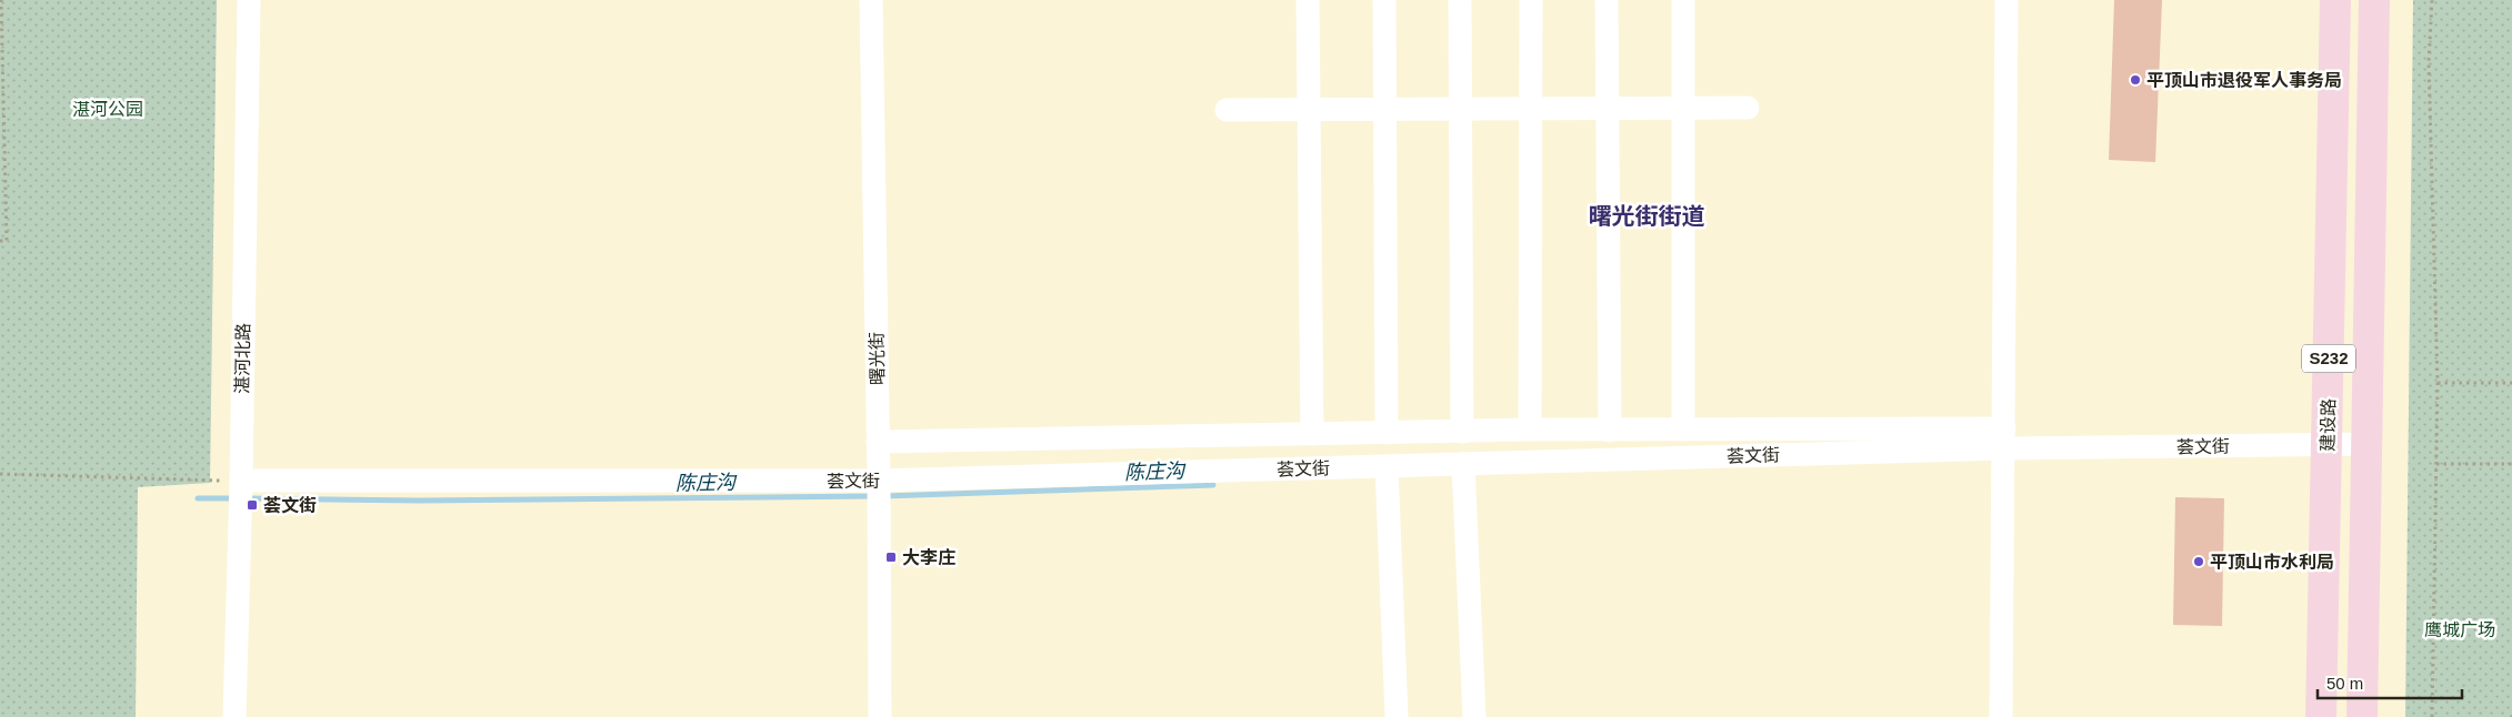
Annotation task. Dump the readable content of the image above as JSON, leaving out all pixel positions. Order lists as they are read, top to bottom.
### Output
{
  "streets": {
    "main road": ["S232", "建设路"],
    "street": ["湛河北路", "曙光街", "荟文街"]
  },
  "crossings": [
    ["湛河北路", "荟文街"],
    ["曙光街", "荟文街"],
    ["S232", "荟文街"],
    ["建设路", "荟文街"]
  ],
  "districts": ["曙光街街道"],
  "water": ["陈庄沟"],
  "parks": ["湛河公园", "鹰城广场"],
  "places": {
    "other": ["平顶山市退役军人事务局", "平顶山市水利局"],
    "transit": ["荟文街", "大李庄"]
  },
  "scale_bar": "50 m"
}
